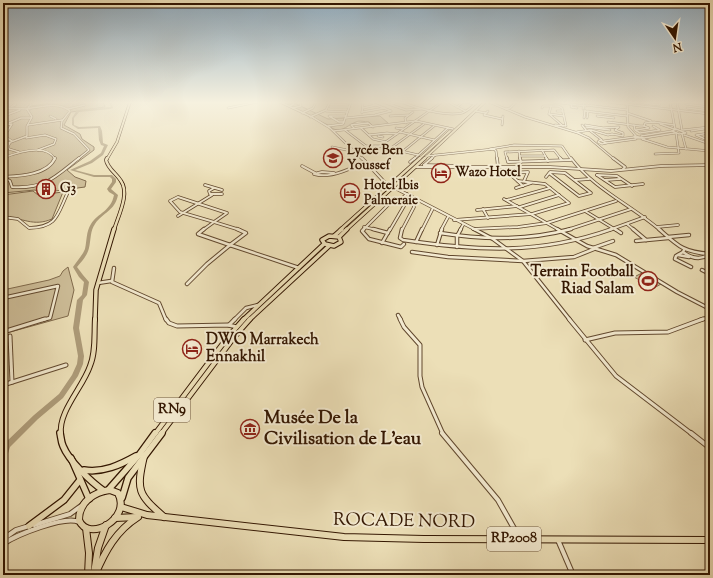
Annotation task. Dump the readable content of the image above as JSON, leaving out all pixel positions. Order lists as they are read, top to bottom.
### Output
{
  "streets": {
    "highway": ["RN9", "ROCADE NORD", "RP2008"]
  },
  "crossings": [
    ["RN9", "RP2008"],
    ["ROCADE NORD", "RP2008"]
  ],
  "places": {
    "school or university": ["Lycée Ben Youssef"],
    "hotel": ["Wazo Hotel", "Hotel Ibis Palmeraie", "DWO Marrakech Ennakhil"],
    "building": ["G3"],
    "sports": ["Terrain Football Riad Salam"],
    "museum": ["Musée De la Civilisation de L'eau"]
  },
  "north": "bottom"
}
